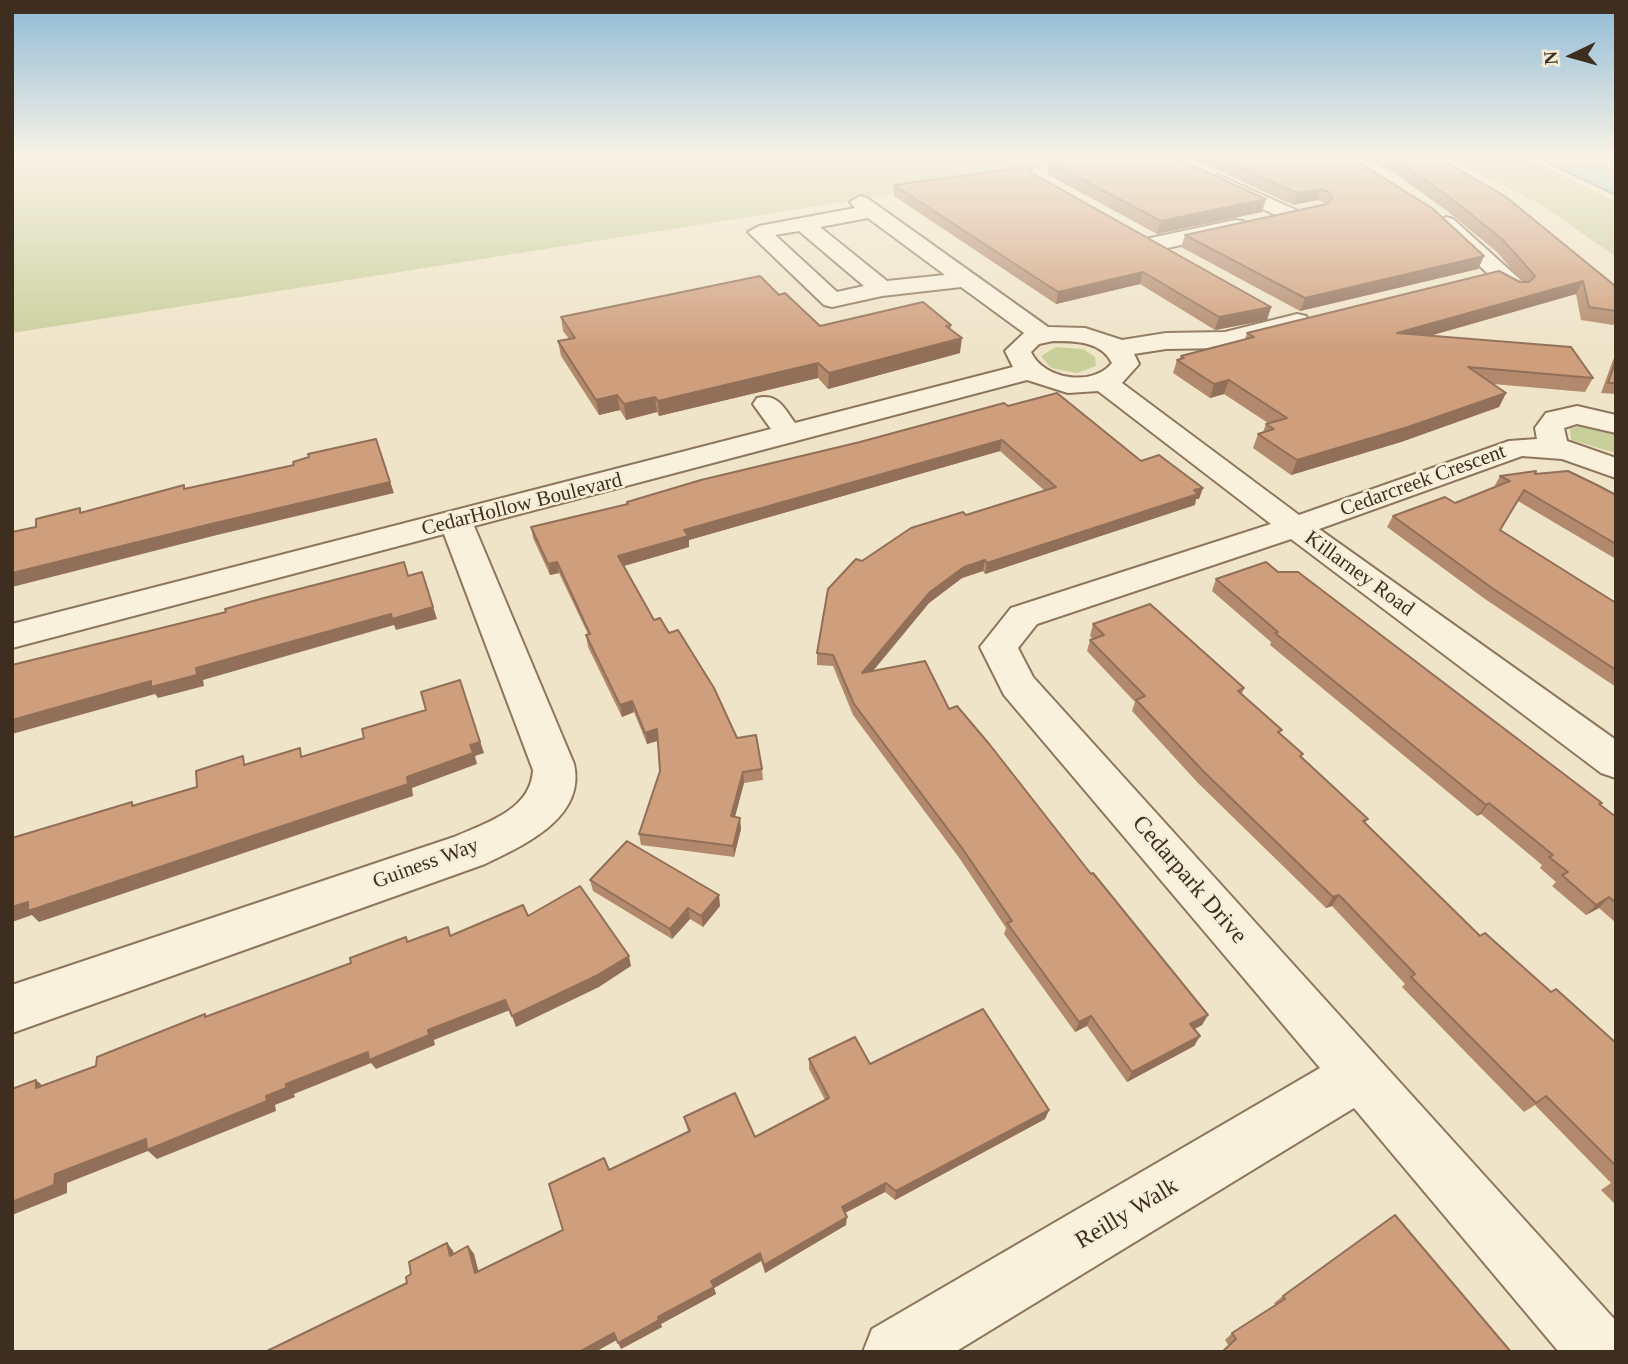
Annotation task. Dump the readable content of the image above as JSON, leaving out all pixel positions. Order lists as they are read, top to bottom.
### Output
{
  "streets": {
    "street": [
      "Cedarcreek Crescent",
      "CedarHollow Boulevard",
      "Killarney Road",
      "Guiness Way",
      "Cedarpark Drive",
      "Reilly Walk"
    ]
  },
  "crossings": [
    ["Cedarcreek Crescent", "Killarney Road"],
    ["Cedarcreek Crescent", "Cedarpark Drive"],
    ["CedarHollow Boulevard", "Guiness Way"],
    ["Killarney Road", "Cedarpark Drive"],
    ["Cedarpark Drive", "Reilly Walk"]
  ],
  "north": "left"
}
